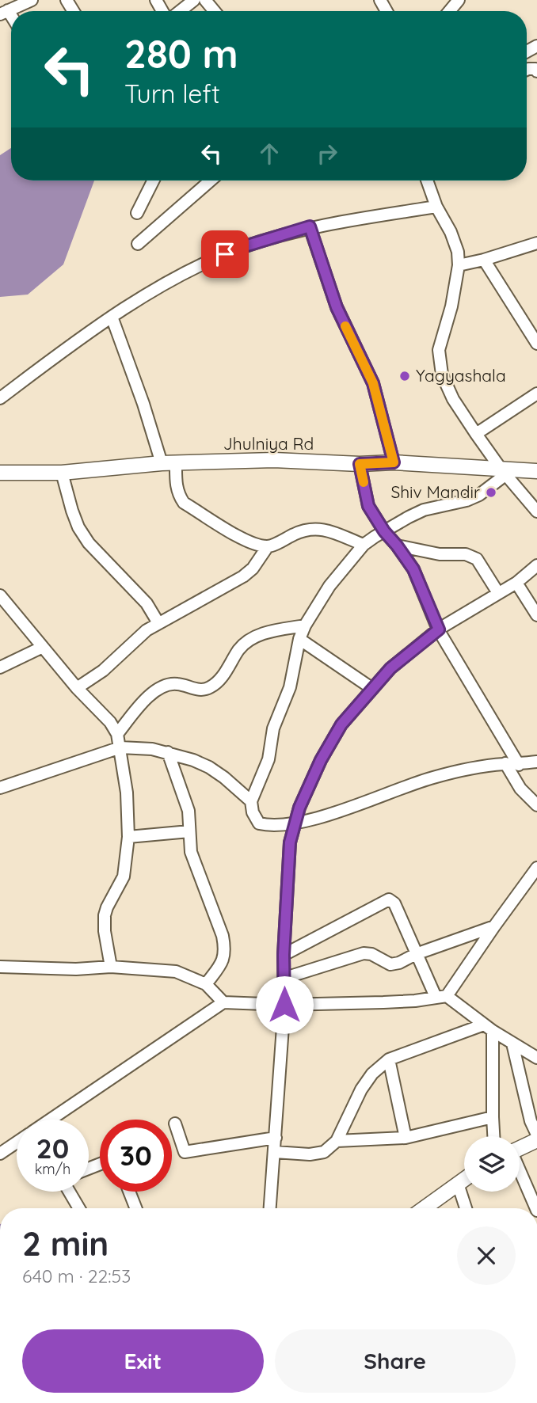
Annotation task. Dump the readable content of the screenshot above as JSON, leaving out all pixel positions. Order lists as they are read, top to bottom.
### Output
{
  "streets": {
    "street": ["Jhulniya Rd"]
  },
  "places": ["Yagyashala", "Shiv Mandir"],
  "page": {
    "turn": ["280 m", "Turn left"],
    "speed": "20 km/h",
    "limit": "30",
    "heading": ["2 min", "640 m · 22:53"],
    "buttons": ["Exit", "Share"]
  }
}
